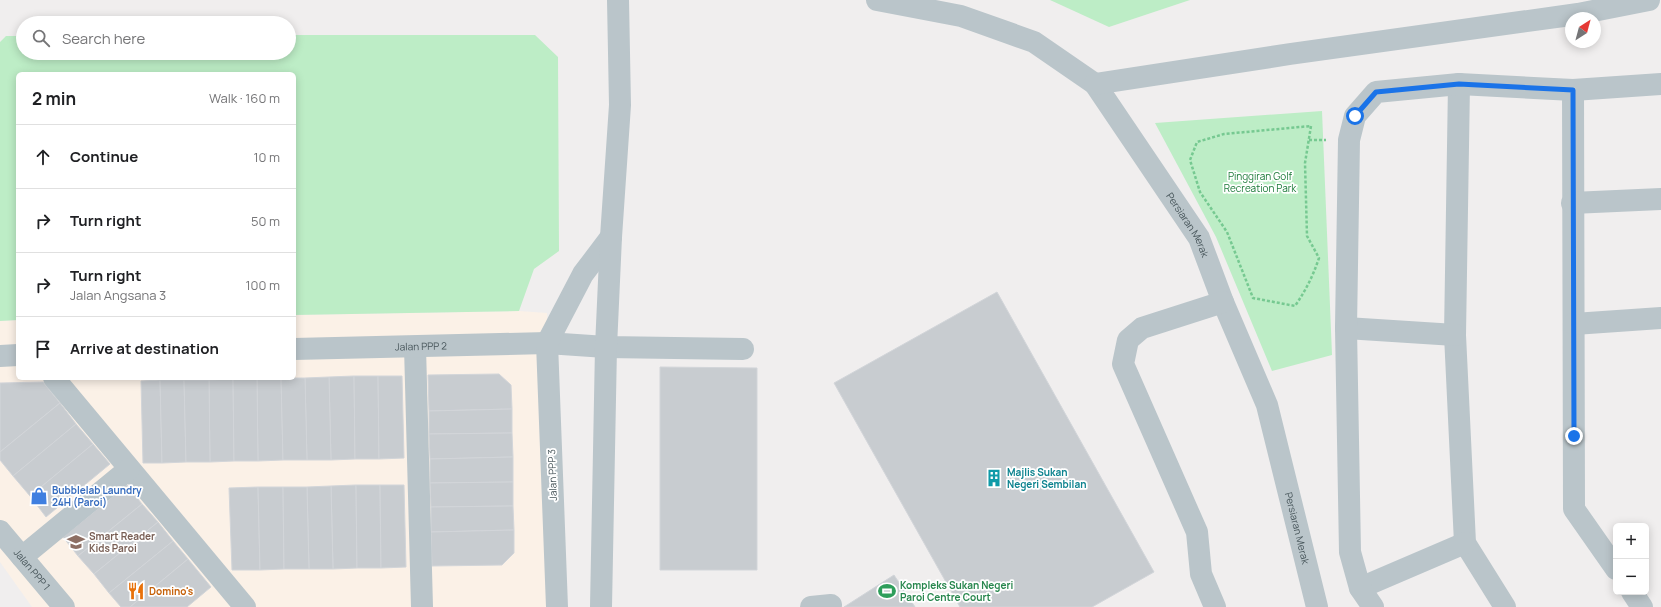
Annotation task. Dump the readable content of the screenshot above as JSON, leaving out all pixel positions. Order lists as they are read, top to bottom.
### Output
{
  "streets": {
    "street": [
      "Persiaran Merak",
      "Jalan PPP 2",
      "Jalan PPP 3",
      "Jalan PPP 1"
    ]
  },
  "crossings": [
    ["Jalan PPP 2", "Jalan PPP 3"]
  ],
  "parks": ["Pinggiran Golf Recreation Park"],
  "places": {
    "building": ["Majlis Sukan Negeri Sembilan"],
    "shop": ["Bubblelab Laundry 24H (Paroi)"],
    "school or university": ["Smart Reader Kids Paroi"],
    "restaurant": ["Domino's"],
    "sports": ["Kompleks Sukan Negeri Paroi Centre Court"]
  },
  "north": "top right",
  "page": {
    "search": "Search here",
    "heading": ["2 min", "Walk · 160 m"],
    "list": [
      ["Continue", "10 m"],
      ["Turn right", "50 m"],
      ["Turn right", "Jalan Angsana 3", "100 m"],
      "Arrive at destination"
    ],
    "map_buttons": ["+", "−"]
  }
}
